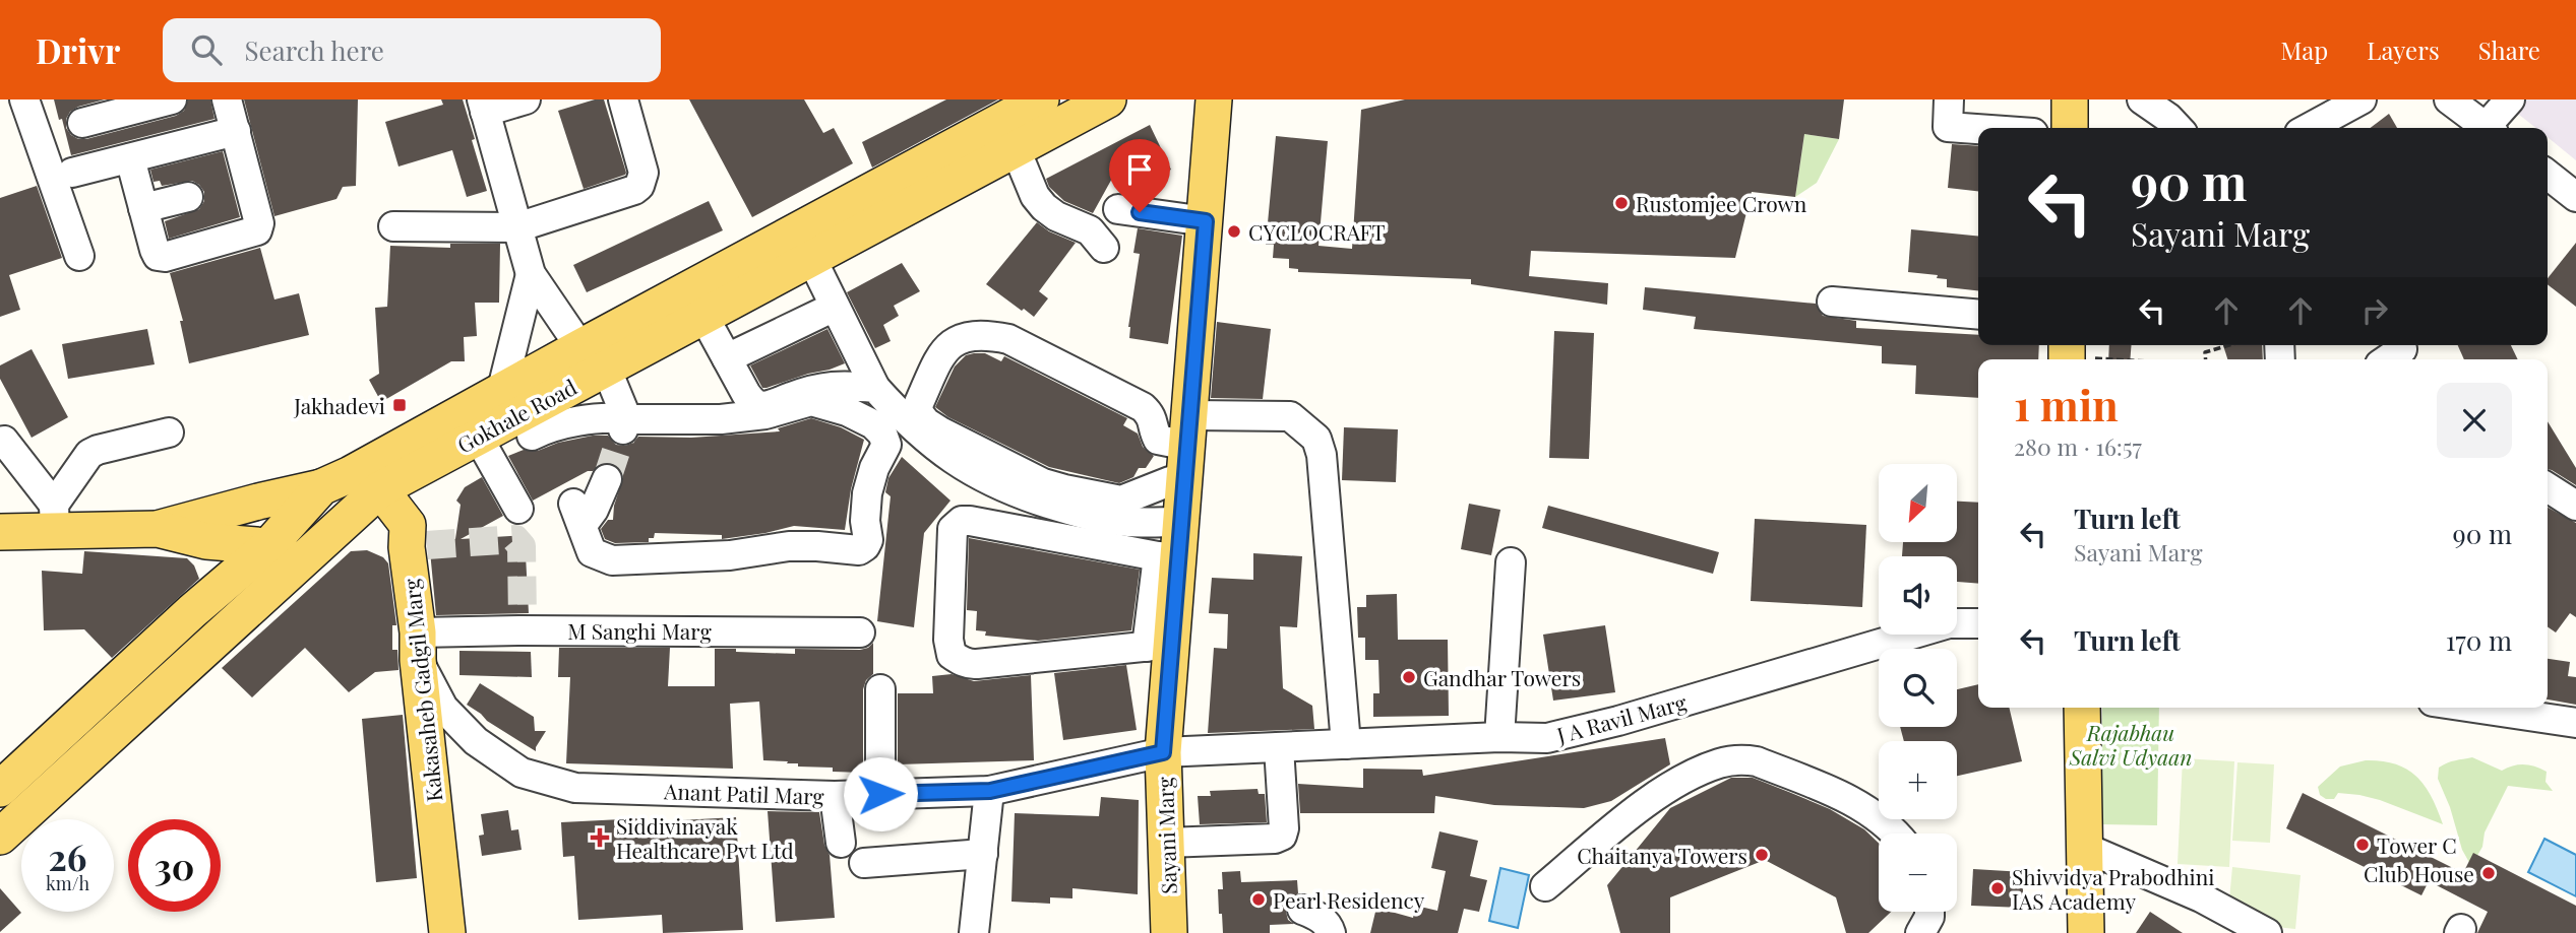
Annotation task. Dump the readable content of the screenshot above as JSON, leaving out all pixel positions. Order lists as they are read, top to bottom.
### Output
{
  "streets": {
    "main road": ["Gokhale Road", "Kakasaheb Gadgil Marg", "Sayani Marg"],
    "street": ["M Sanghi Marg", "J A Ravil Marg", "Anant Patil Marg"]
  },
  "crossings": [
    ["Gokhale Road", "Kakasaheb Gadgil Marg"],
    ["M Sanghi Marg", "Kakasaheb Gadgil Marg"],
    ["M Sanghi Marg", "Anant Patil Marg"],
    ["Kakasaheb Gadgil Marg", "Anant Patil Marg"],
    ["J A Ravil Marg", "Anant Patil Marg"],
    ["J A Ravil Marg", "Sayani Marg"],
    ["Anant Patil Marg", "Sayani Marg"]
  ],
  "parks": ["Rajabhau Salvi Udyaan"],
  "places": {
    "other": [
      "Rustomjee Crown",
      "CYCLOCRAFT",
      "Gandhar Towers",
      "Tower C",
      "Chaitanya Towers",
      "Club House",
      "Shivvidya Prabodhini IAS Academy",
      "Pearl Residency"
    ],
    "transit": ["Jakhadevi"],
    "health": ["Siddivinayak Healthcare Pvt Ltd"]
  },
  "north": "bottom left",
  "page": {
    "header": "Drivr",
    "search": "Search here",
    "nav": ["Map", "Layers", "Share"],
    "turn": ["90 m", "Sayani Marg"],
    "heading": ["1 min", "280 m · 16:57"],
    "map_buttons": ["+", "−"],
    "list": [
      {
        "name": "Turn left",
        "note": "Sayani Marg",
        "value": "90 m"
      },
      {
        "name": "Turn left",
        "value": "170 m"
      }
    ],
    "speed": "26 km/h",
    "limit": "30"
  }
}
